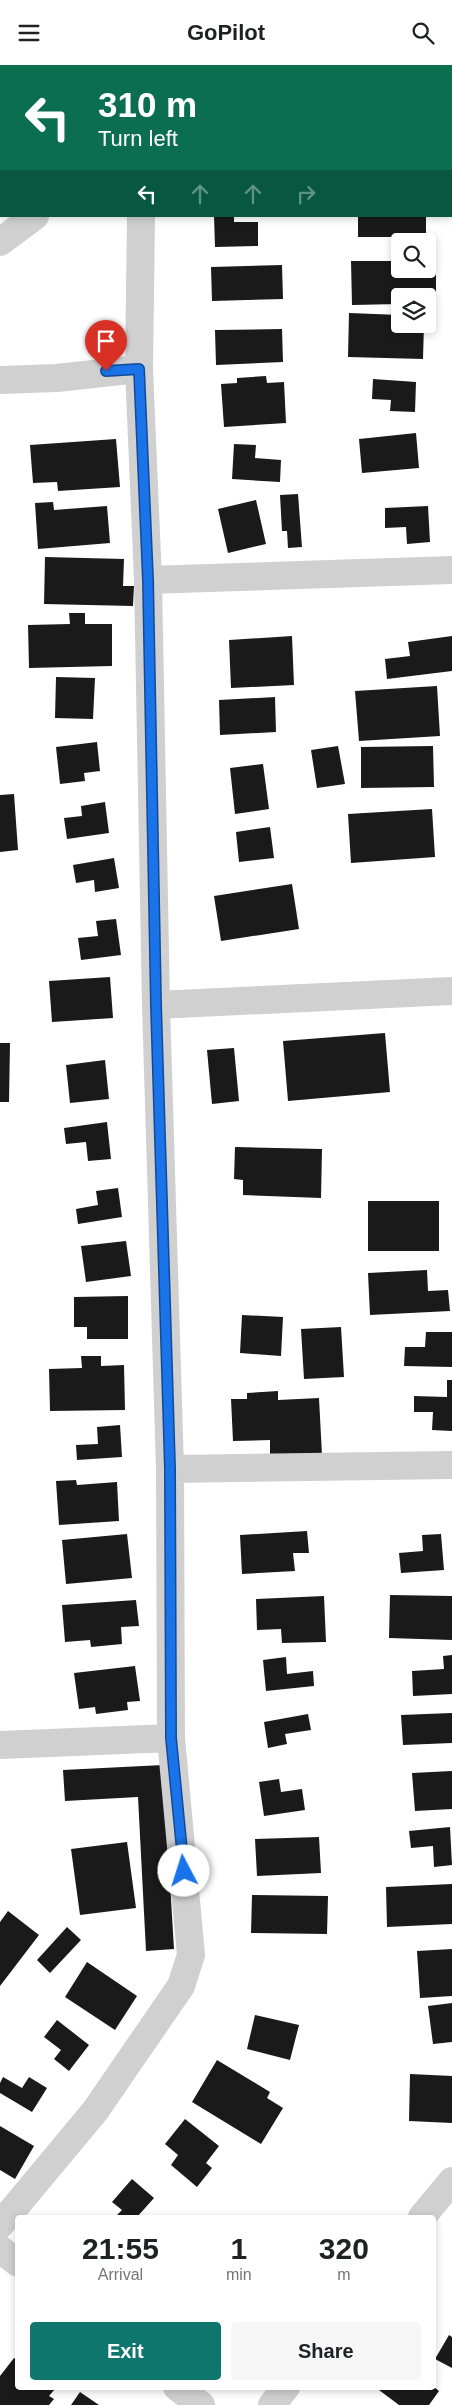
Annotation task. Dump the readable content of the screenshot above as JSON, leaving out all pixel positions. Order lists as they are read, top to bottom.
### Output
{
  "page": {
    "header": "GoPilot",
    "turn": ["310 m", "Turn left"],
    "eta": [
      "21:55",
      "Arrival",
      "1",
      "min",
      "320",
      "m"
    ],
    "buttons": ["Exit", "Share"]
  }
}
